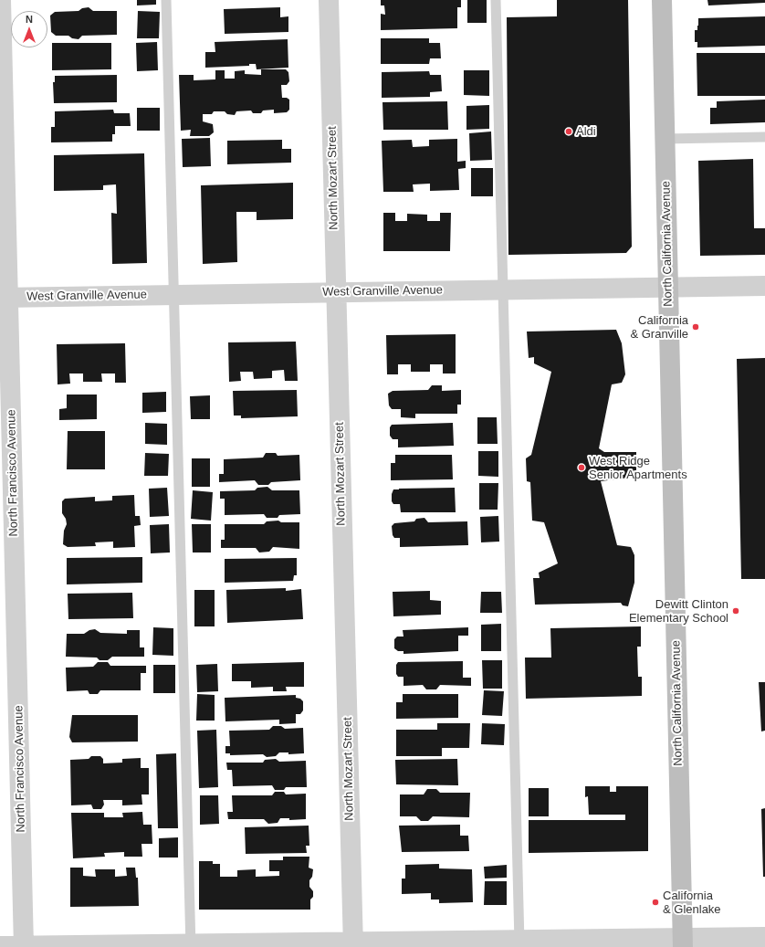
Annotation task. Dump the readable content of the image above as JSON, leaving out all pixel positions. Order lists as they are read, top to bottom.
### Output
{
  "streets": {
    "main road": ["North California Avenue"],
    "street": ["North Mozart Street", "West Granville Avenue", "North Francisco Avenue"]
  },
  "crossings": [
    ["North Mozart Street", "West Granville Avenue"],
    ["North California Avenue", "West Granville Avenue"],
    ["West Granville Avenue", "North Francisco Avenue"]
  ],
  "places": [
    "Aldi",
    "California & Granville",
    "West Ridge Senior Apartments",
    "Dewitt Clinton Elementary School",
    "California & Glenlake"
  ],
  "north": "top"
}
